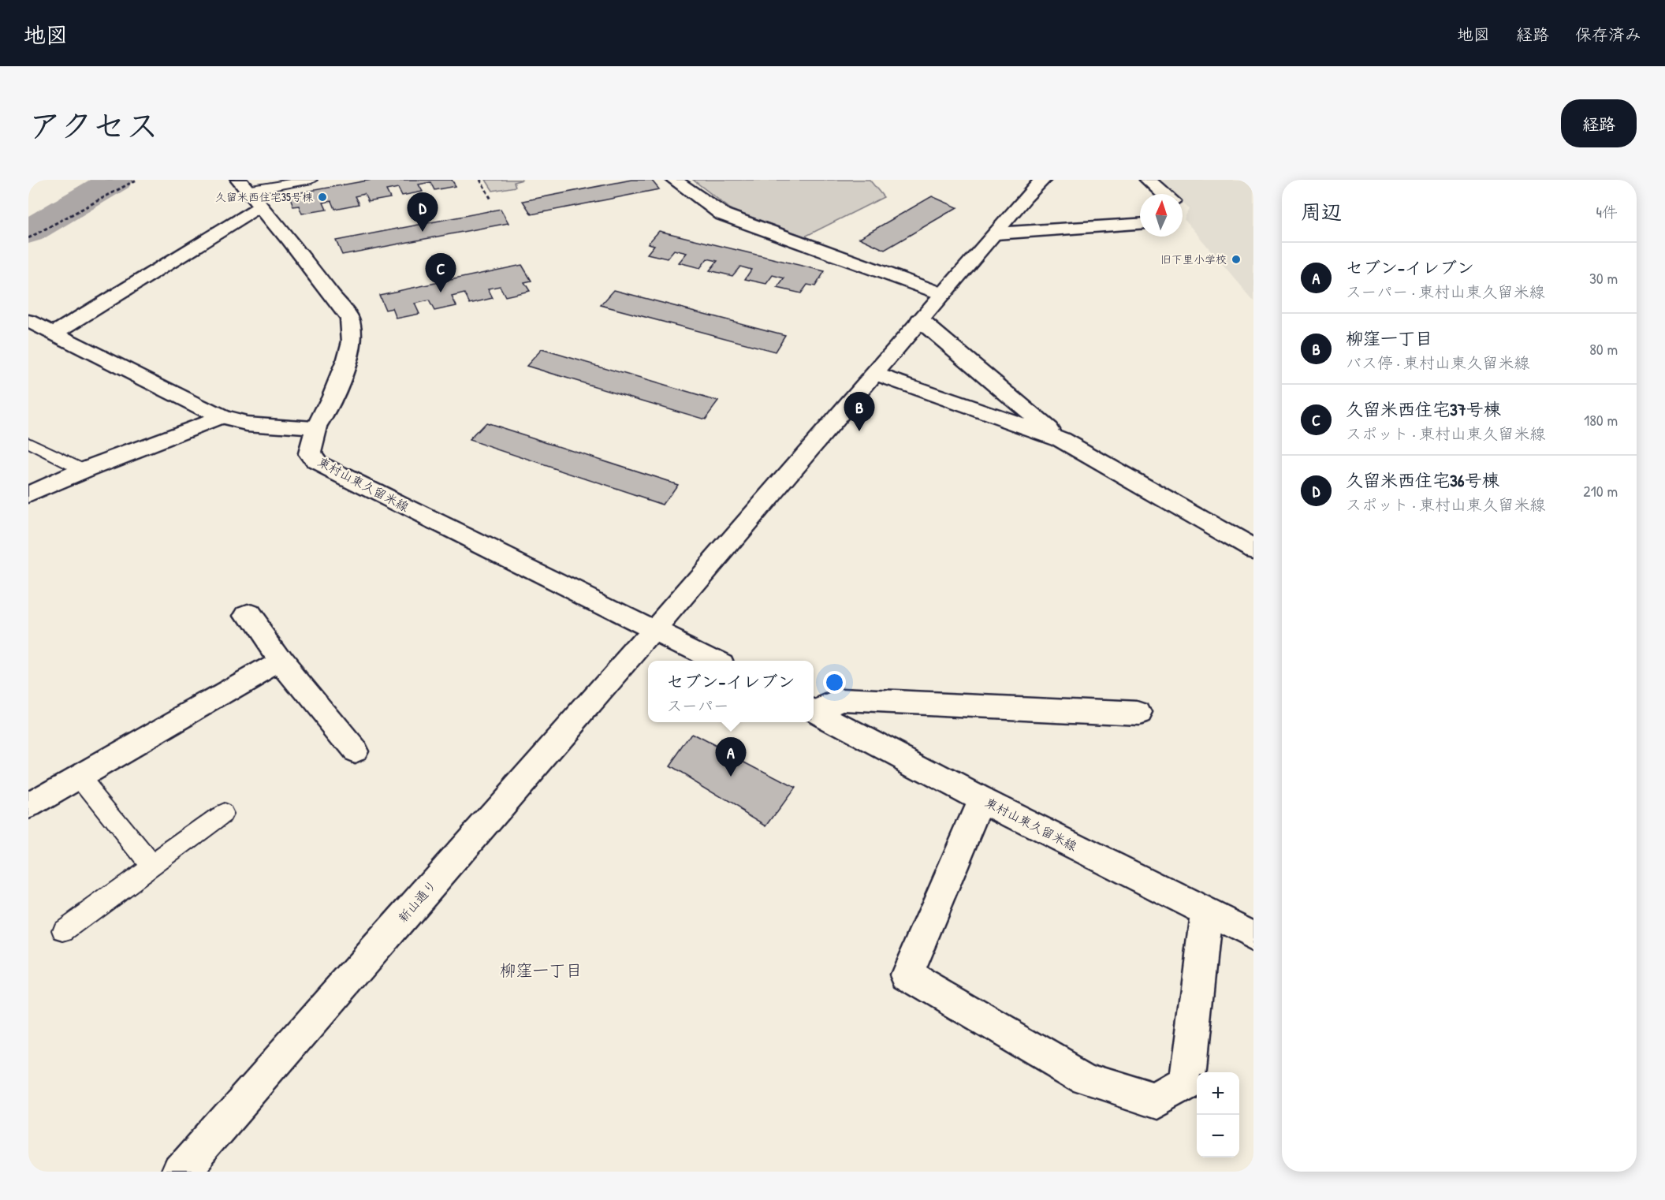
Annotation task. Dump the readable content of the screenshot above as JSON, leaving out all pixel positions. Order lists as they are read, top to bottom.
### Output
{
  "streets": {
    "street": ["東村山東久留米線", "新山通り"]
  },
  "crossings": [
    ["東村山東久留米線", "新山通り"]
  ],
  "districts": ["柳窪一丁目"],
  "places": ["久留米西住宅35号棟", "旧下里小学校"],
  "north": "top",
  "page": {
    "header": "地図",
    "nav": ["地図", "経路", "保存済み"],
    "title": "アクセス",
    "buttons": "経路",
    "heading": ["周辺", "4件"],
    "pins": [
      "D",
      "C",
      "B",
      "A"
    ],
    "list": [
      {
        "mark": "A",
        "name": "セブン-イレブン",
        "note": "スーパー · 東村山東久留米線",
        "value": "30 m"
      },
      {
        "mark": "B",
        "name": "柳窪一丁目",
        "note": "バス停 · 東村山東久留米線",
        "value": "80 m"
      },
      {
        "mark": "C",
        "name": "久留米西住宅37号棟",
        "note": "スポット · 東村山東久留米線",
        "value": "180 m"
      },
      {
        "mark": "D",
        "name": "久留米西住宅36号棟",
        "note": "スポット · 東村山東久留米線",
        "value": "210 m"
      }
    ],
    "popup": ["セブン-イレブン", "スーパー"],
    "map_buttons": ["+", "−"]
  }
}
